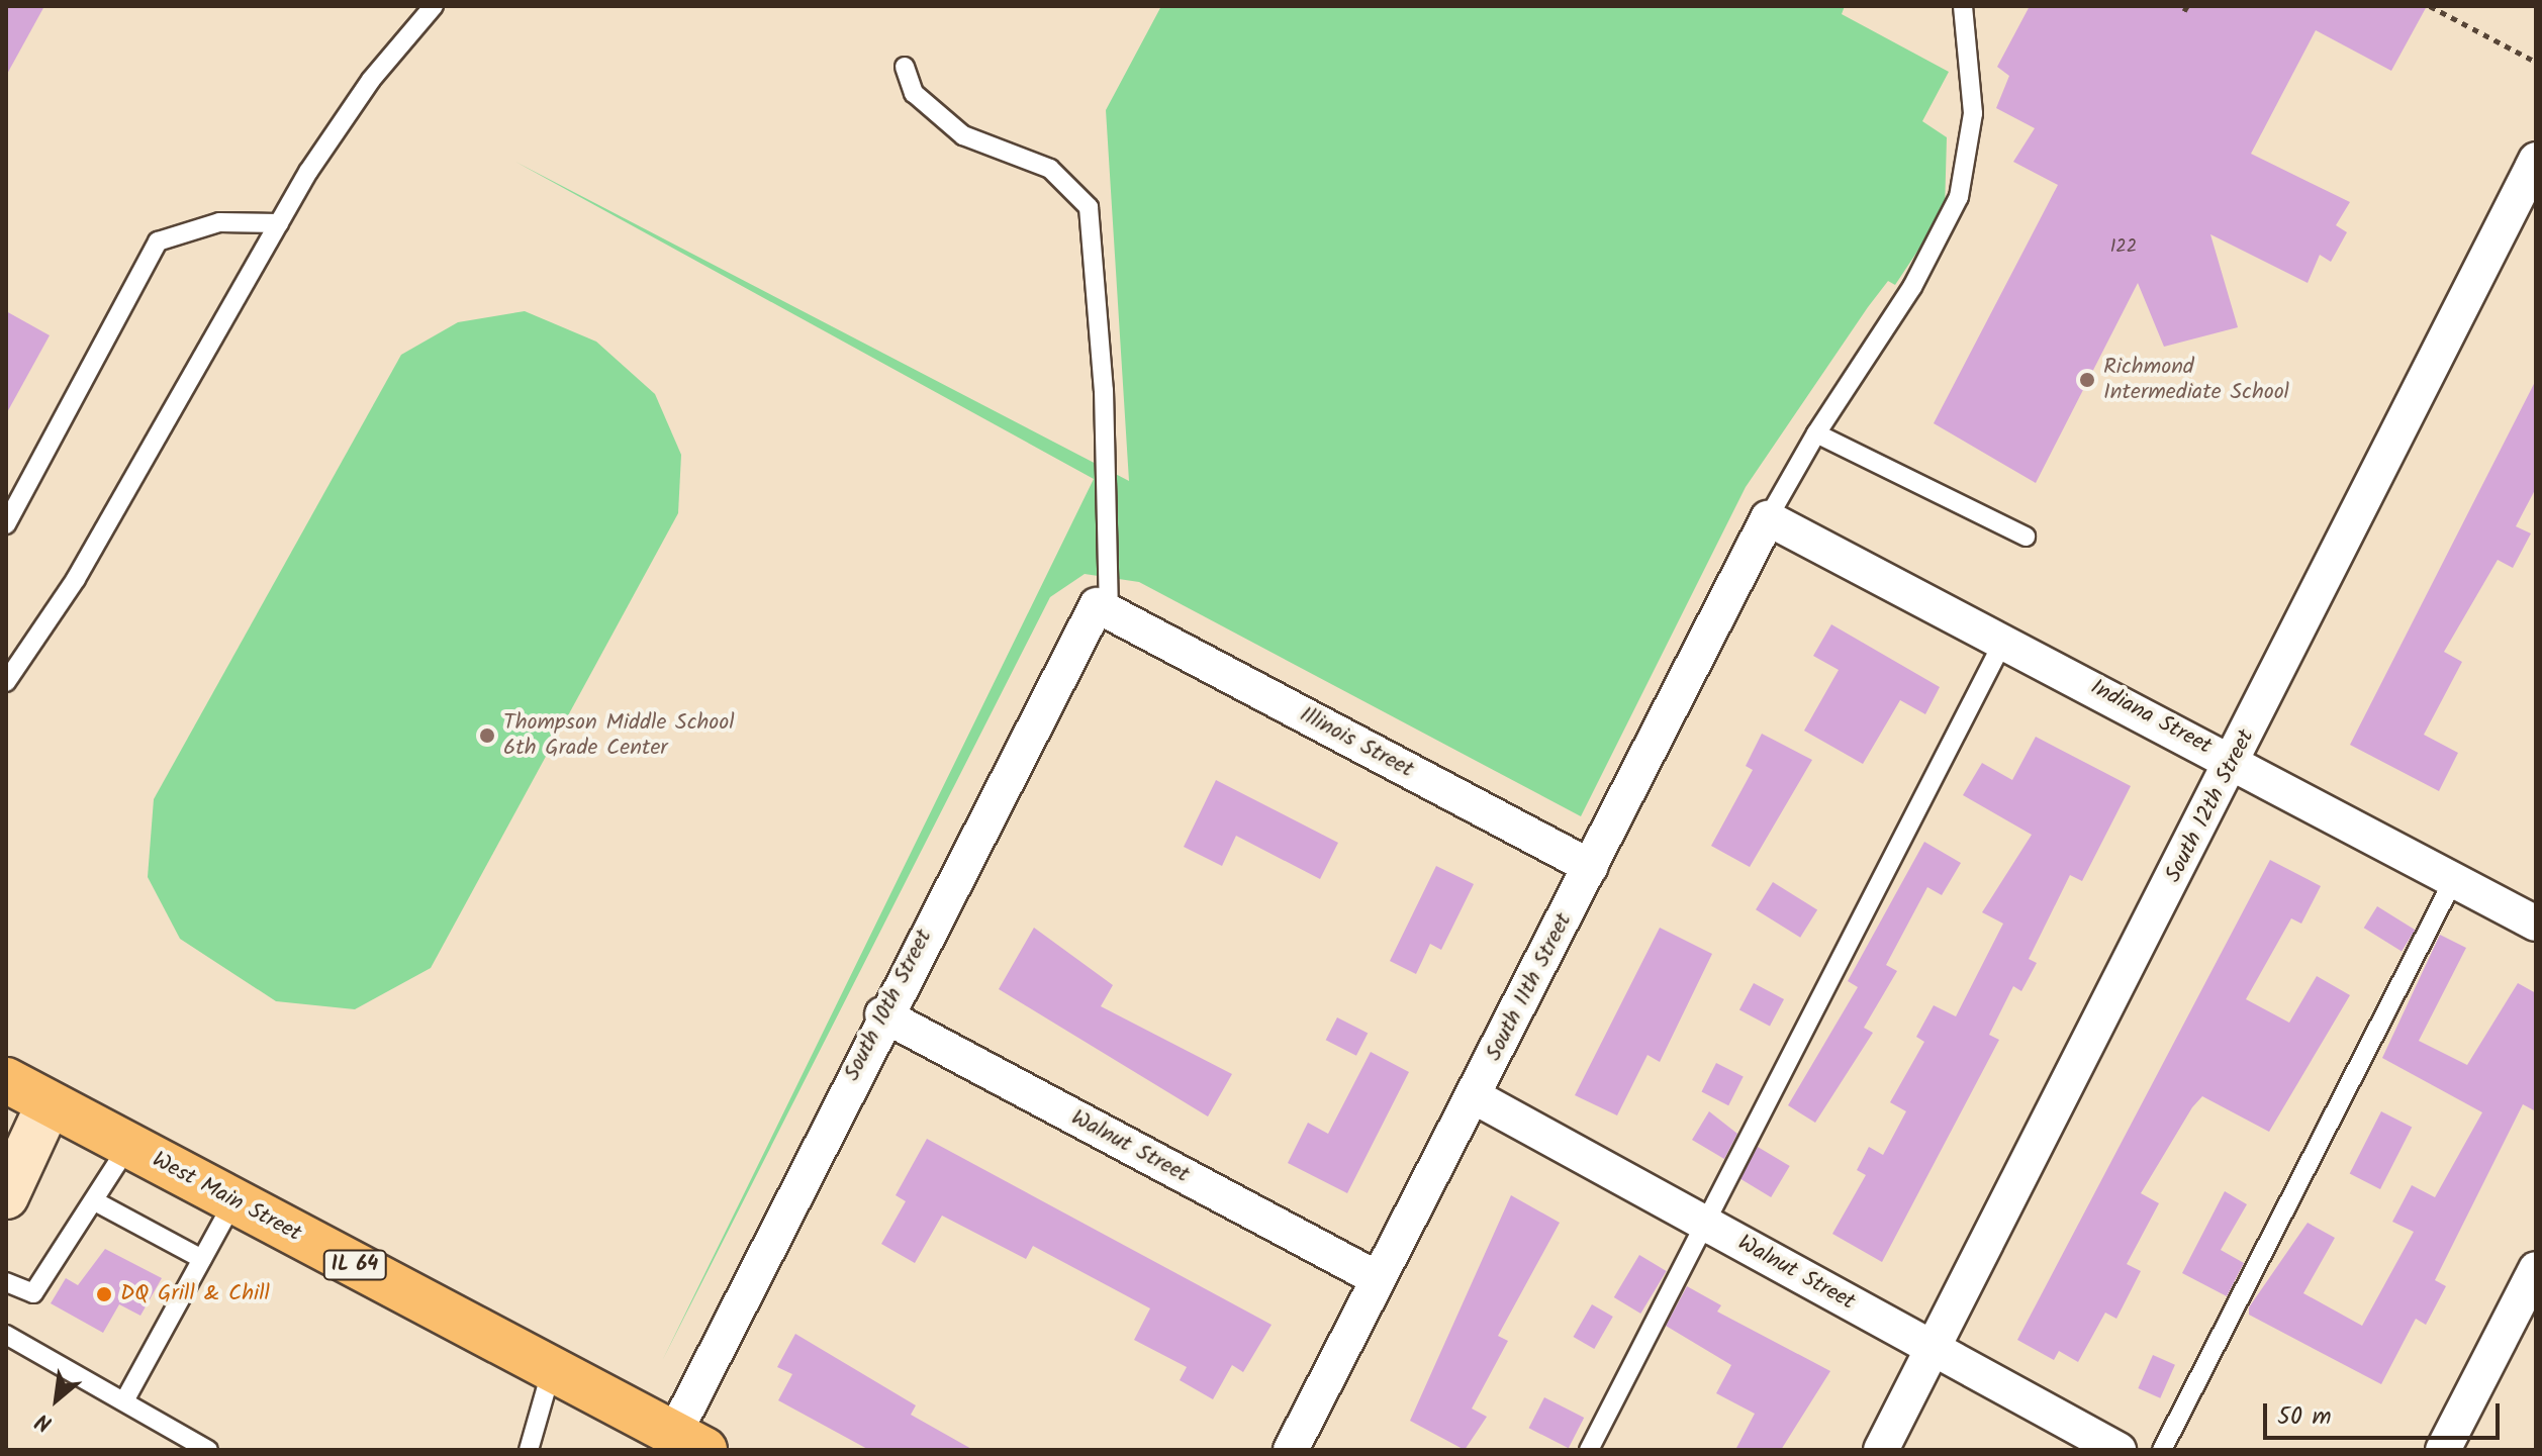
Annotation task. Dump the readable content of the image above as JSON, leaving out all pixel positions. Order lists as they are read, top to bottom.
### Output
{
  "streets": {
    "main road": ["West Main Street", "IL 64"],
    "street": [
      "Indiana Street",
      "Illinois Street",
      "South 12th Street",
      "South 11th Street",
      "South 10th Street",
      "Walnut Street"
    ]
  },
  "crossings": [
    ["Indiana Street", "South 12th Street"],
    ["Indiana Street", "South 11th Street"],
    ["Illinois Street", "South 11th Street"],
    ["Illinois Street", "South 10th Street"],
    ["South 12th Street", "Walnut Street"],
    ["South 11th Street", "Walnut Street"],
    ["South 10th Street", "Walnut Street"],
    ["South 10th Street", "West Main Street"]
  ],
  "places": ["Richmond Intermediate School", "Thompson Middle School 6th Grade Center", "DQ Grill & Chill"],
  "house_numbers": ["122"],
  "scale_bar": "50 m",
  "north": "bottom left"
}
